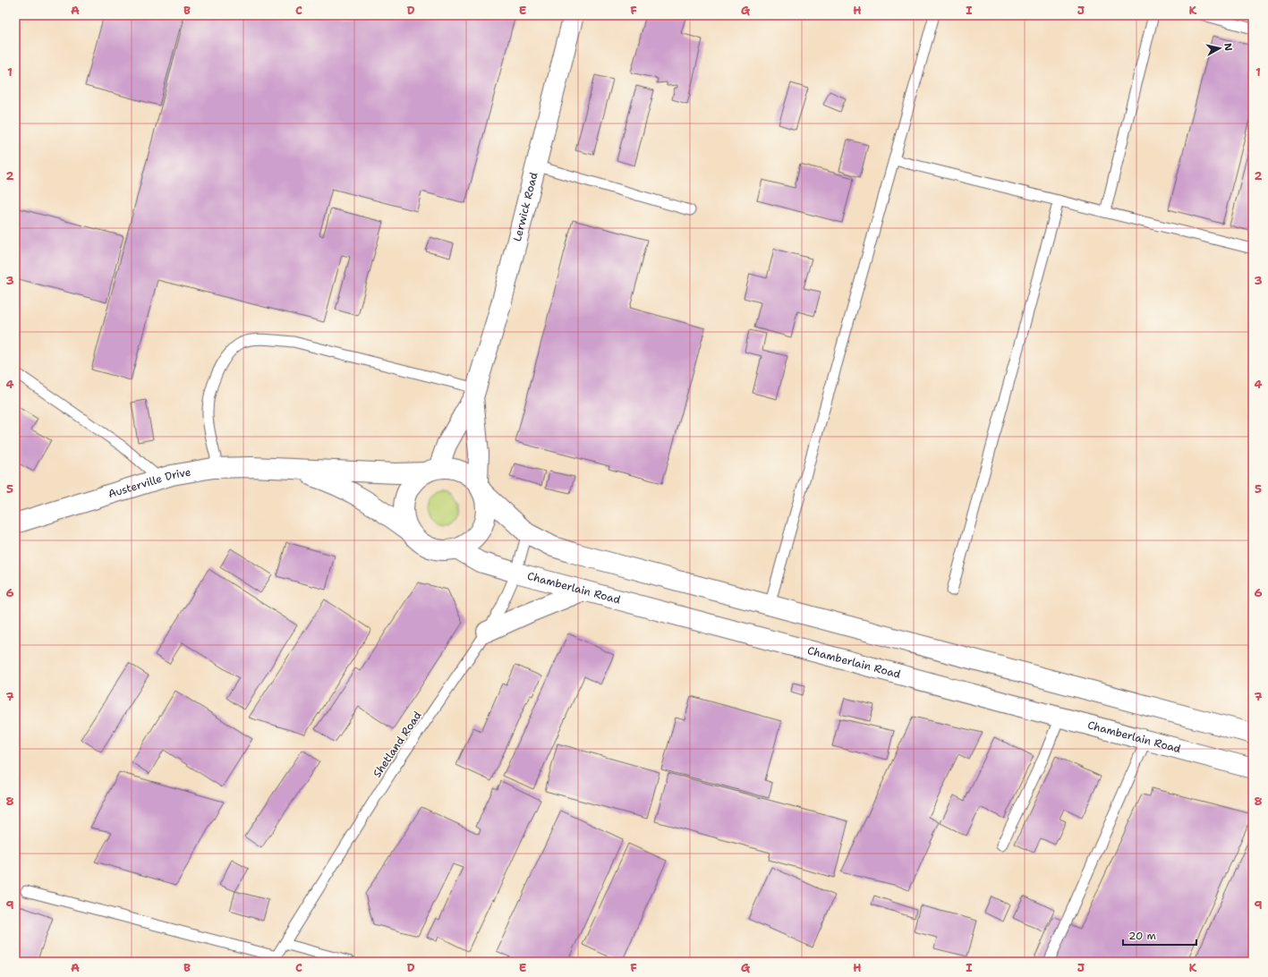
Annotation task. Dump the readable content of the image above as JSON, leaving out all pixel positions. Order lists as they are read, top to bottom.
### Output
{
  "streets": {
    "street": ["Lerwick Road", "Austerville Drive", "Chamberlain Road"],
    "lane": ["Shetland Road"]
  },
  "crossings": [
    ["Lerwick Road", "Austerville Drive"],
    ["Lerwick Road", "Chamberlain Road"],
    ["Austerville Drive", "Chamberlain Road"],
    ["Chamberlain Road", "Shetland Road"]
  ],
  "scale_bar": "20 m",
  "north": "right",
  "grid": {
    "columns": [
      "A",
      "B",
      "C",
      "D",
      "E",
      "F",
      "G",
      "H",
      "I",
      "J",
      "K"
    ],
    "rows": [
      "1",
      "2",
      "3",
      "4",
      "5",
      "6",
      "7",
      "8",
      "9"
    ]
  }
}
